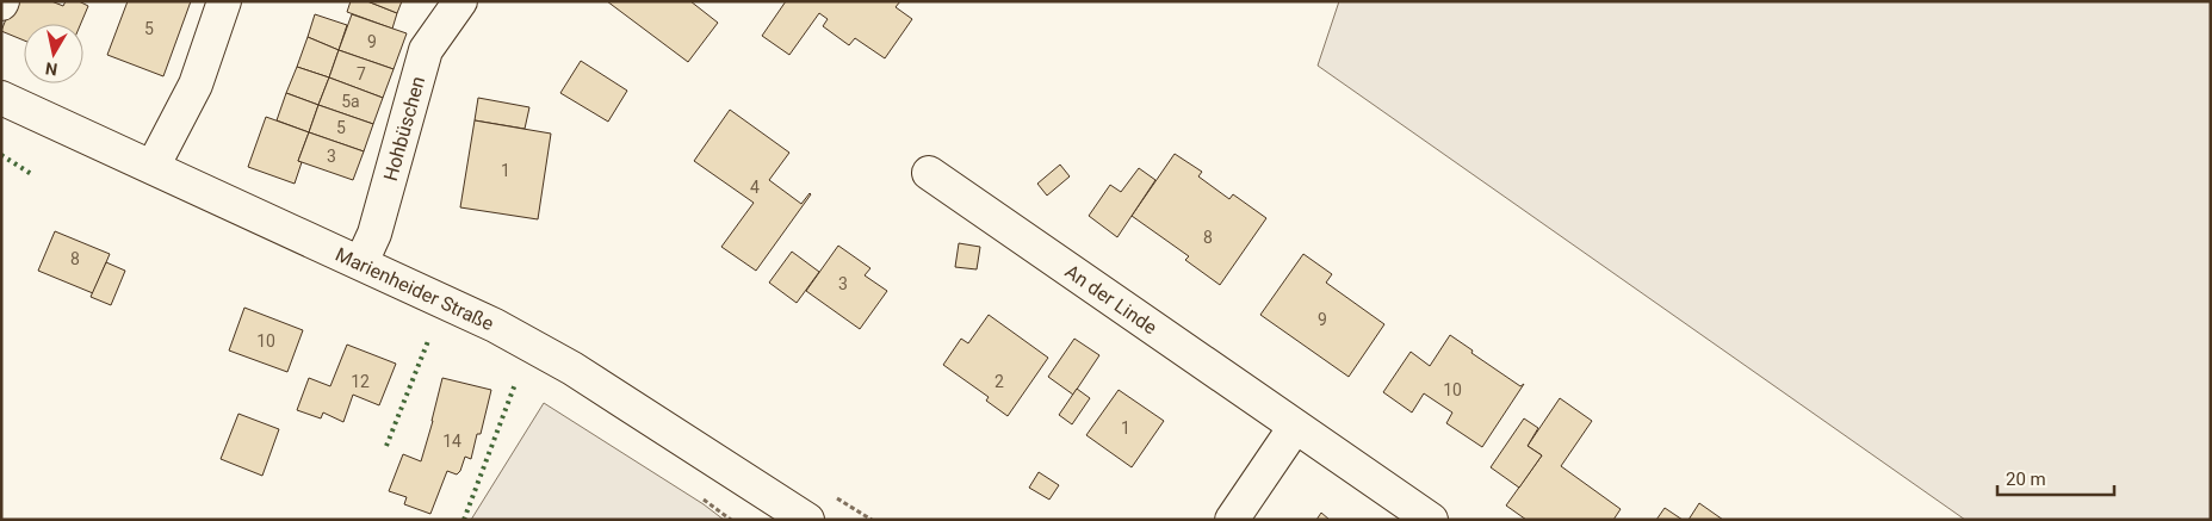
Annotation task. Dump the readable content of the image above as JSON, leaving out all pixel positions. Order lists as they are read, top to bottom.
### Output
{
  "streets": {
    "street": ["Hohbüschen", "Marienheider Straße", "An der Linde"]
  },
  "crossings": [
    ["Hohbüschen", "Marienheider Straße"]
  ],
  "house_numbers": [
    "5",
    "9",
    "7",
    "5a",
    "5",
    "3",
    "1",
    "4",
    "8",
    "8",
    "3",
    "9",
    "10",
    "12",
    "2",
    "10",
    "1",
    "14"
  ],
  "scale_bar": "20 m",
  "north": "bottom"
}
